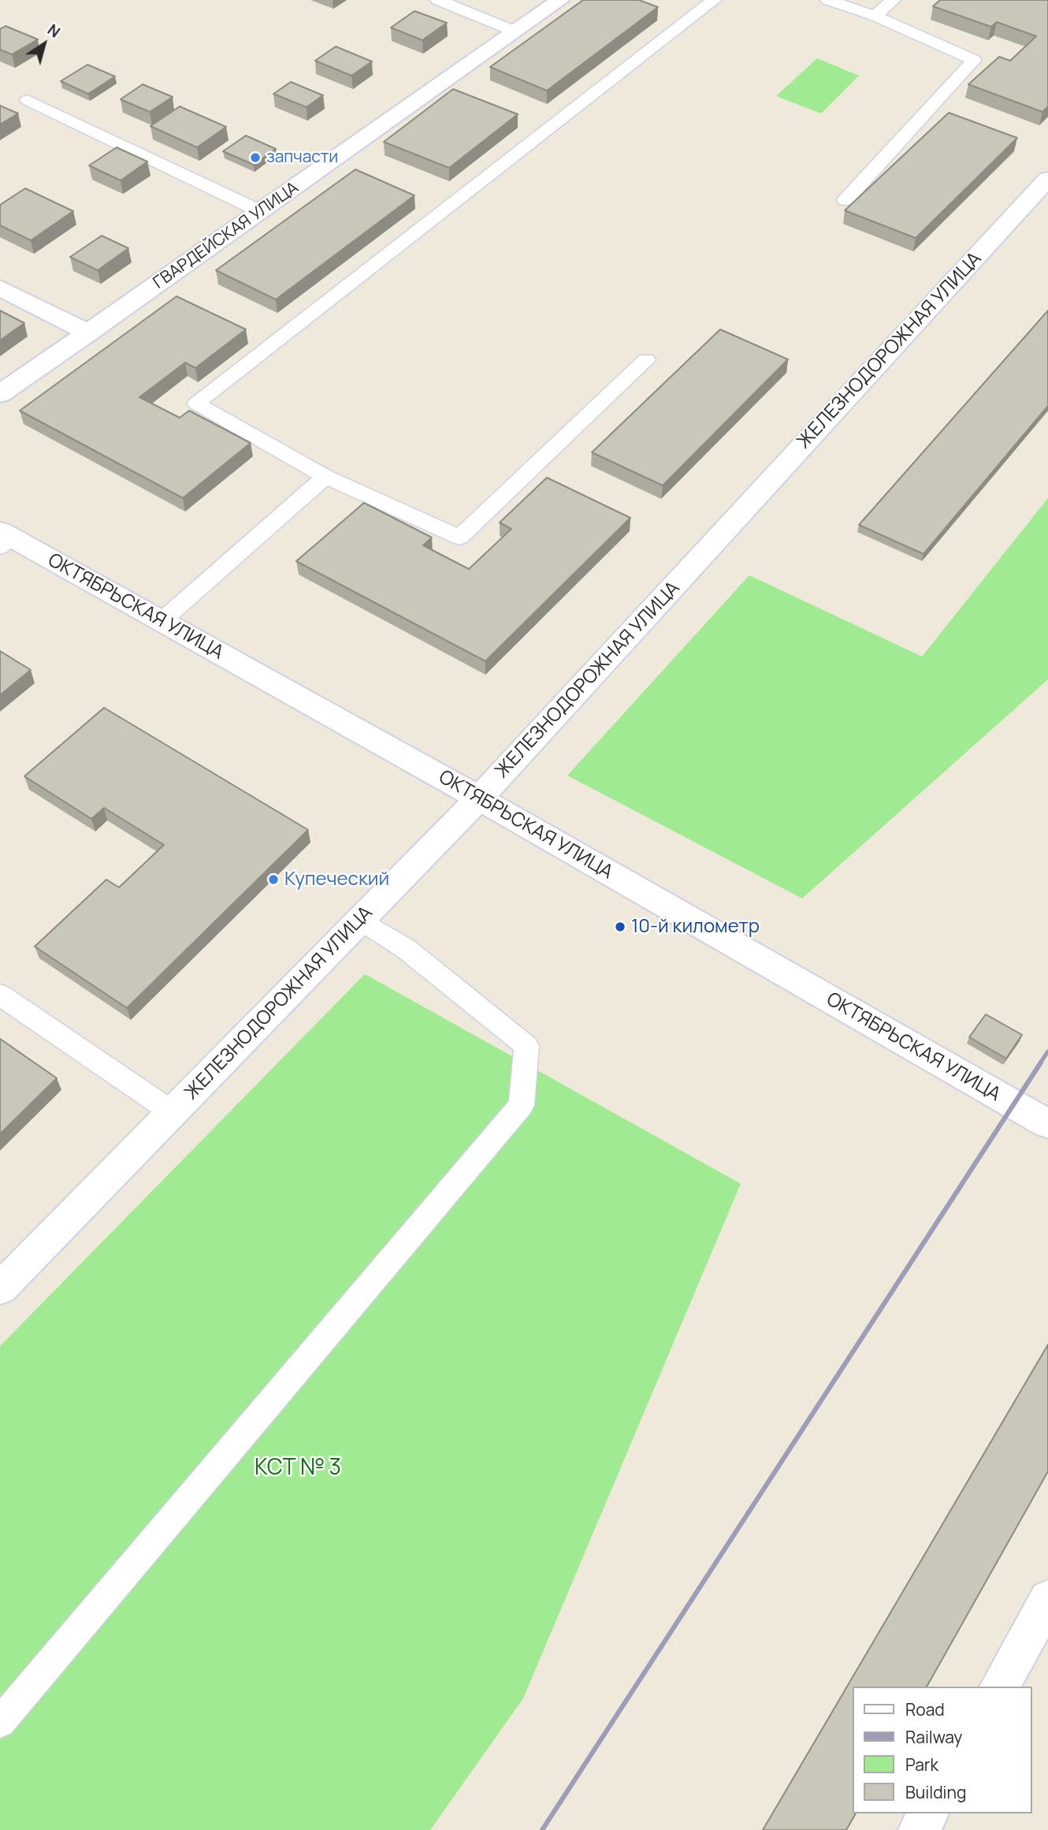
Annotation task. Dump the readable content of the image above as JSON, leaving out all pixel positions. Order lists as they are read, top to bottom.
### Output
{
  "streets": {
    "street": ["ГВАРДЕЙСКАЯ УЛИЦА", "ЖЕЛЕЗНОДОРОЖНАЯ УЛИЦА", "ОКТЯБРЬСКАЯ УЛИЦА"]
  },
  "crossings": [
    ["ЖЕЛЕЗНОДОРОЖНАЯ УЛИЦА", "ОКТЯБРЬСКАЯ УЛИЦА"]
  ],
  "parks": ["КСТ № 3"],
  "places": ["запчасти", "Купеческий", "10-й километр"],
  "legend": [
    "Road",
    "Railway",
    "Park",
    "Building"
  ],
  "north": "top right"
}
